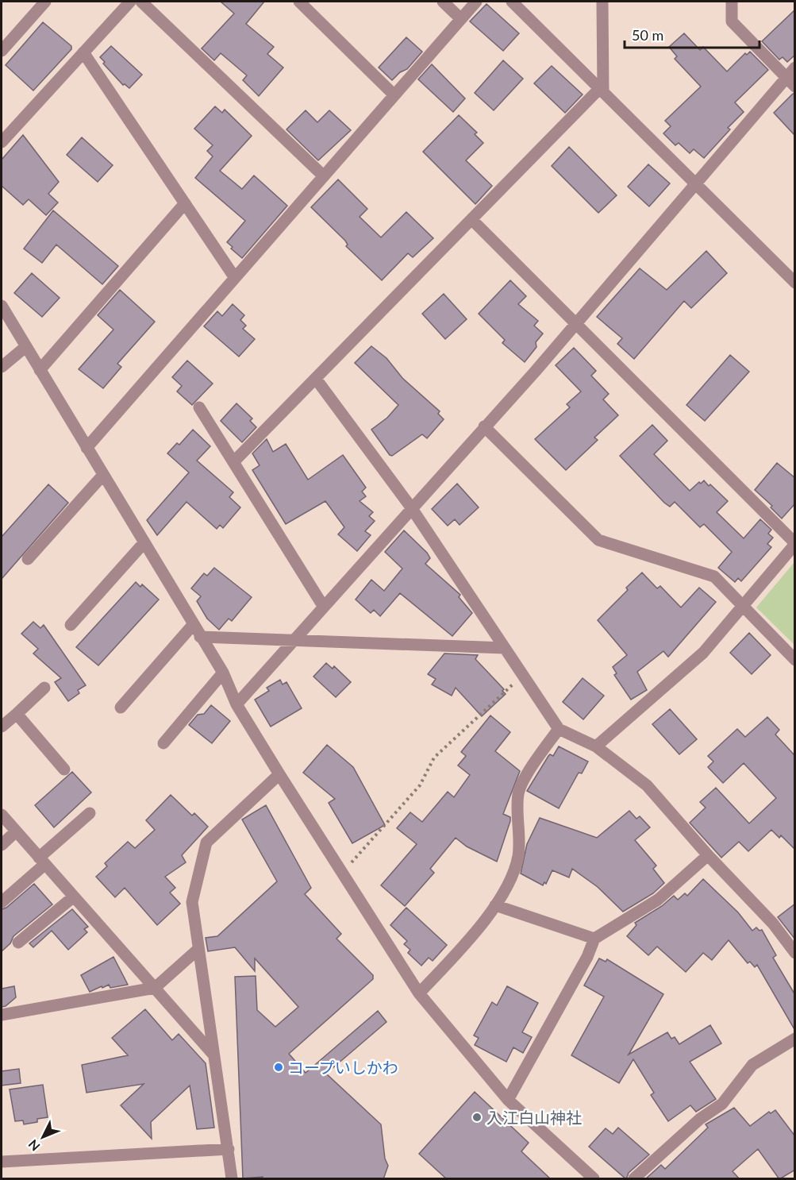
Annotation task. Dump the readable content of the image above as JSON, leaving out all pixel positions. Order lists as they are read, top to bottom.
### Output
{
  "places": ["コープいしかわ", "入江白山神社"],
  "scale_bar": "50 m",
  "north": "bottom left"
}
